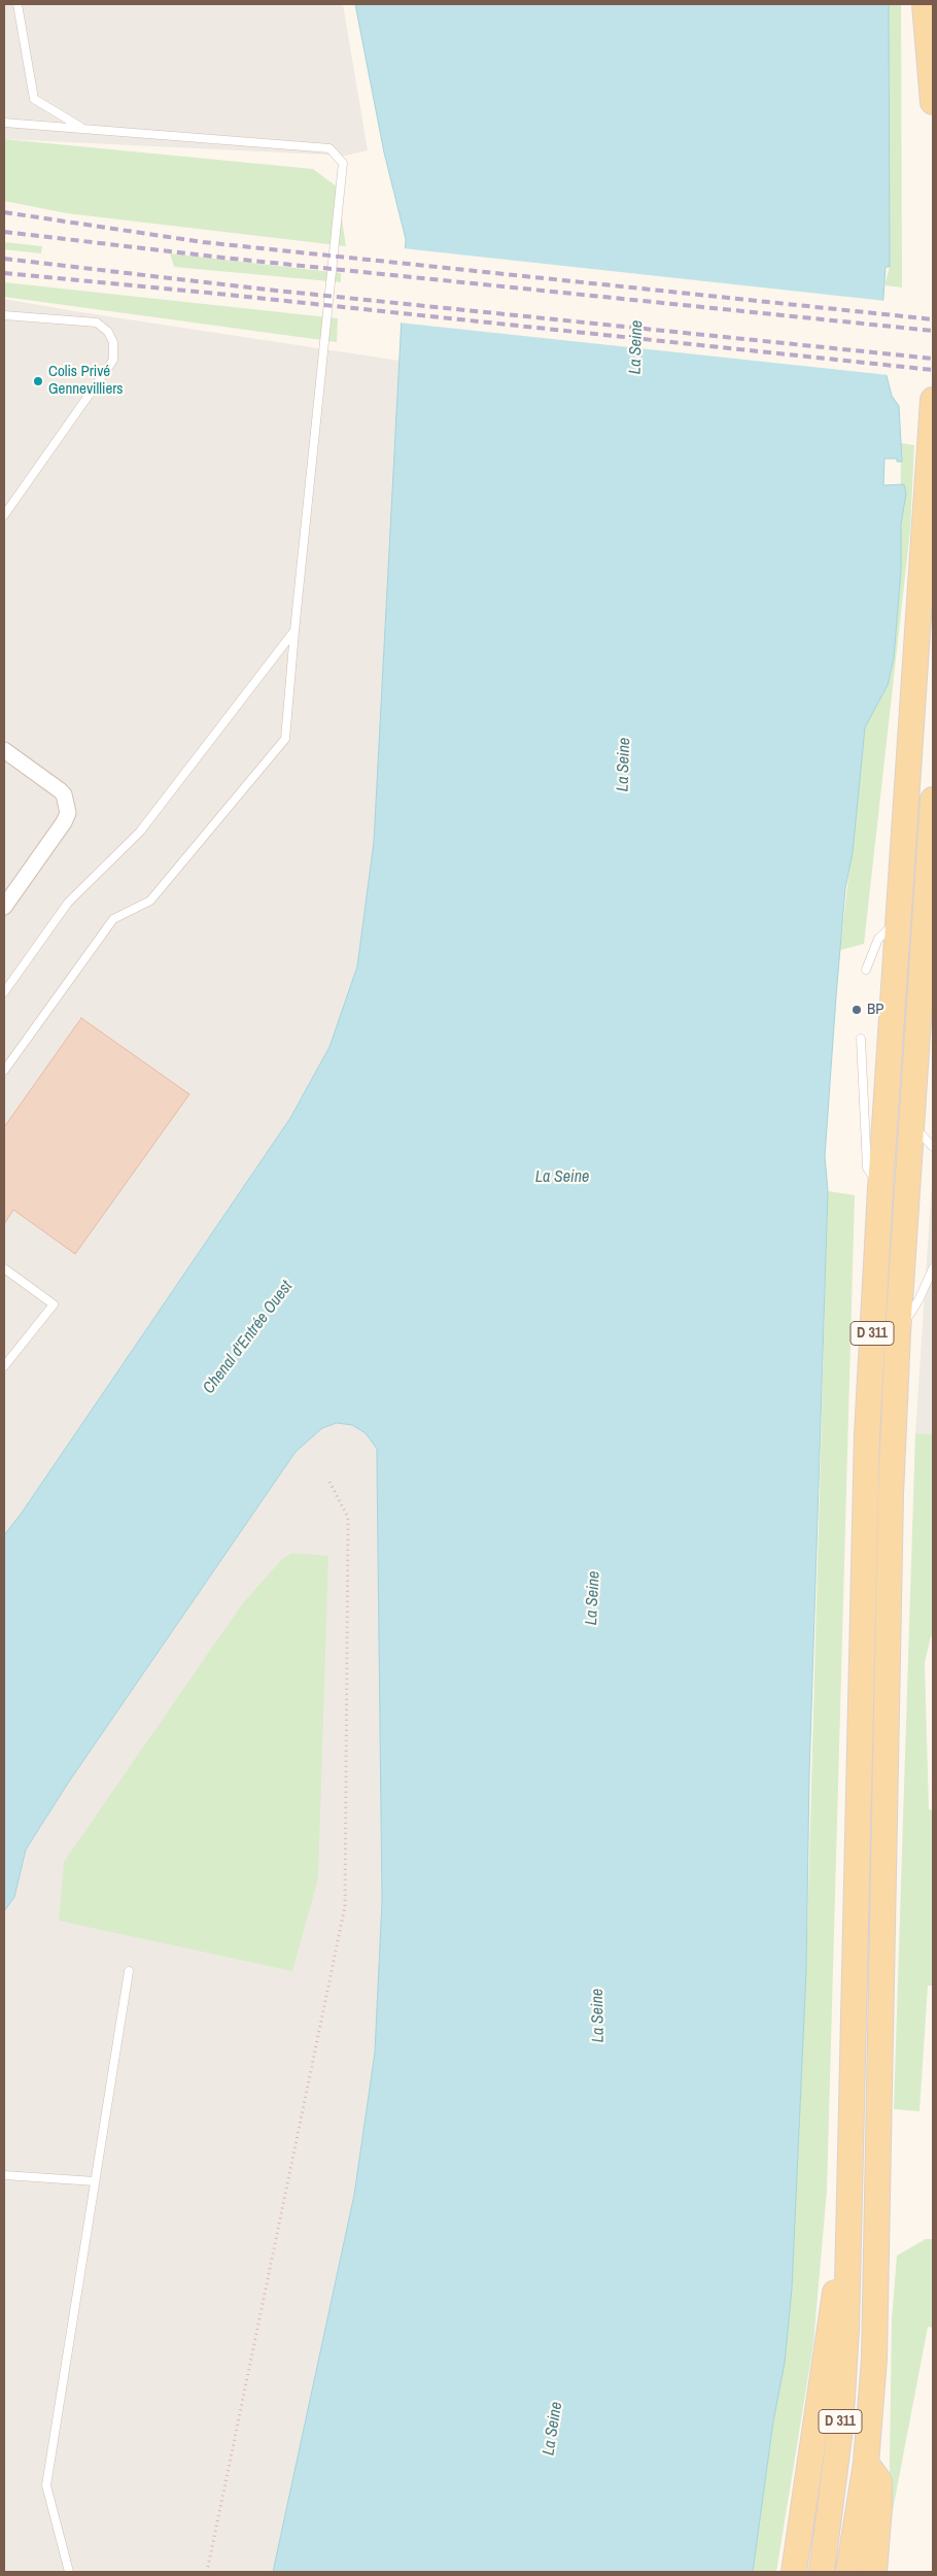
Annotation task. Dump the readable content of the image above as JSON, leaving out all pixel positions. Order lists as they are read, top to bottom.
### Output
{
  "streets": {
    "main road": ["D 311"]
  },
  "water": ["La Seine", "Chenal d'Entrée Ouest"],
  "places": ["Colis Privé Gennevilliers", "BP"]
}
